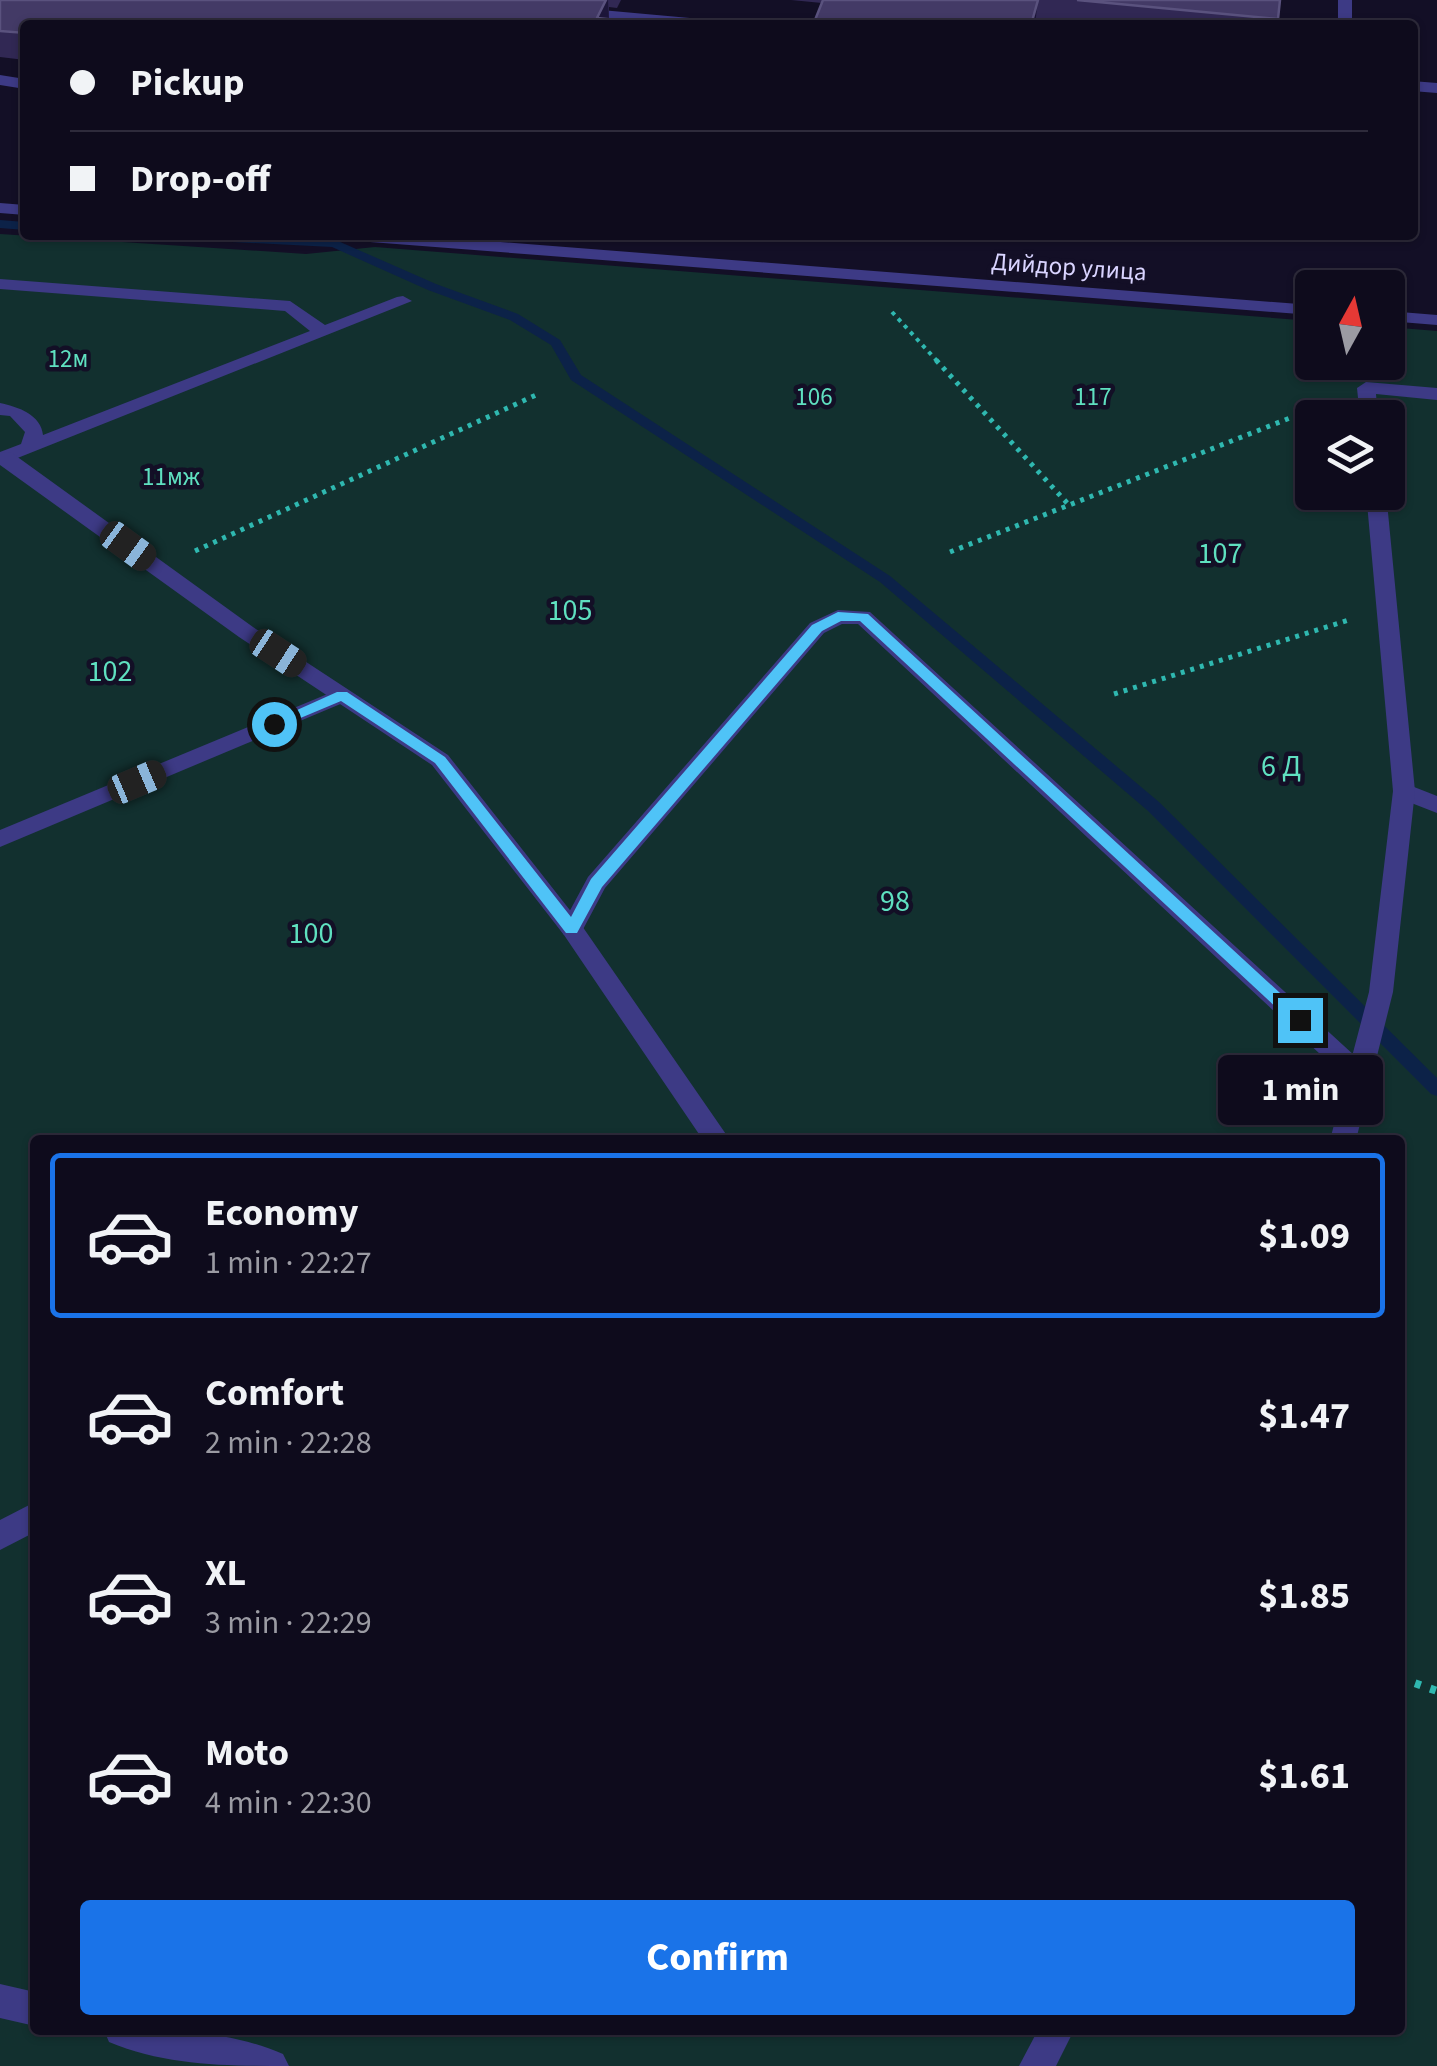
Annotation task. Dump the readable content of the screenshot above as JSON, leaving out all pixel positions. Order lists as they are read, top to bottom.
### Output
{
  "streets": {
    "street": ["Дийдор улица"]
  },
  "parks": [
    "12м",
    "106",
    "117",
    "11мж",
    "107",
    "105",
    "102",
    "6 Д",
    "98",
    "100"
  ],
  "north": "top",
  "page": {
    "banner": ["Pickup", "Drop-off"],
    "bubble": "1 min",
    "list": [
      {
        "name": "Economy",
        "note": "1 min · 22:27",
        "value": "$1.09"
      },
      {
        "name": "Comfort",
        "note": "2 min · 22:28",
        "value": "$1.47"
      },
      {
        "name": "XL",
        "note": "3 min · 22:29",
        "value": "$1.85"
      },
      {
        "name": "Moto",
        "note": "4 min · 22:30",
        "value": "$1.61"
      }
    ],
    "buttons": "Confirm"
  }
}
